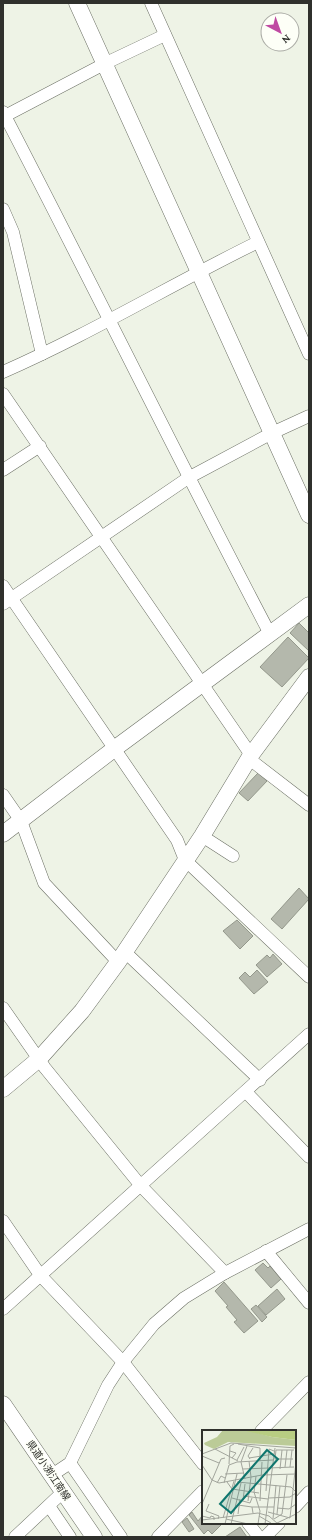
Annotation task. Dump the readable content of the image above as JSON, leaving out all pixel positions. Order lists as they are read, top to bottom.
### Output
{
  "streets": {
    "street": ["県道小渕江南線"]
  },
  "north": "bottom right"
}
